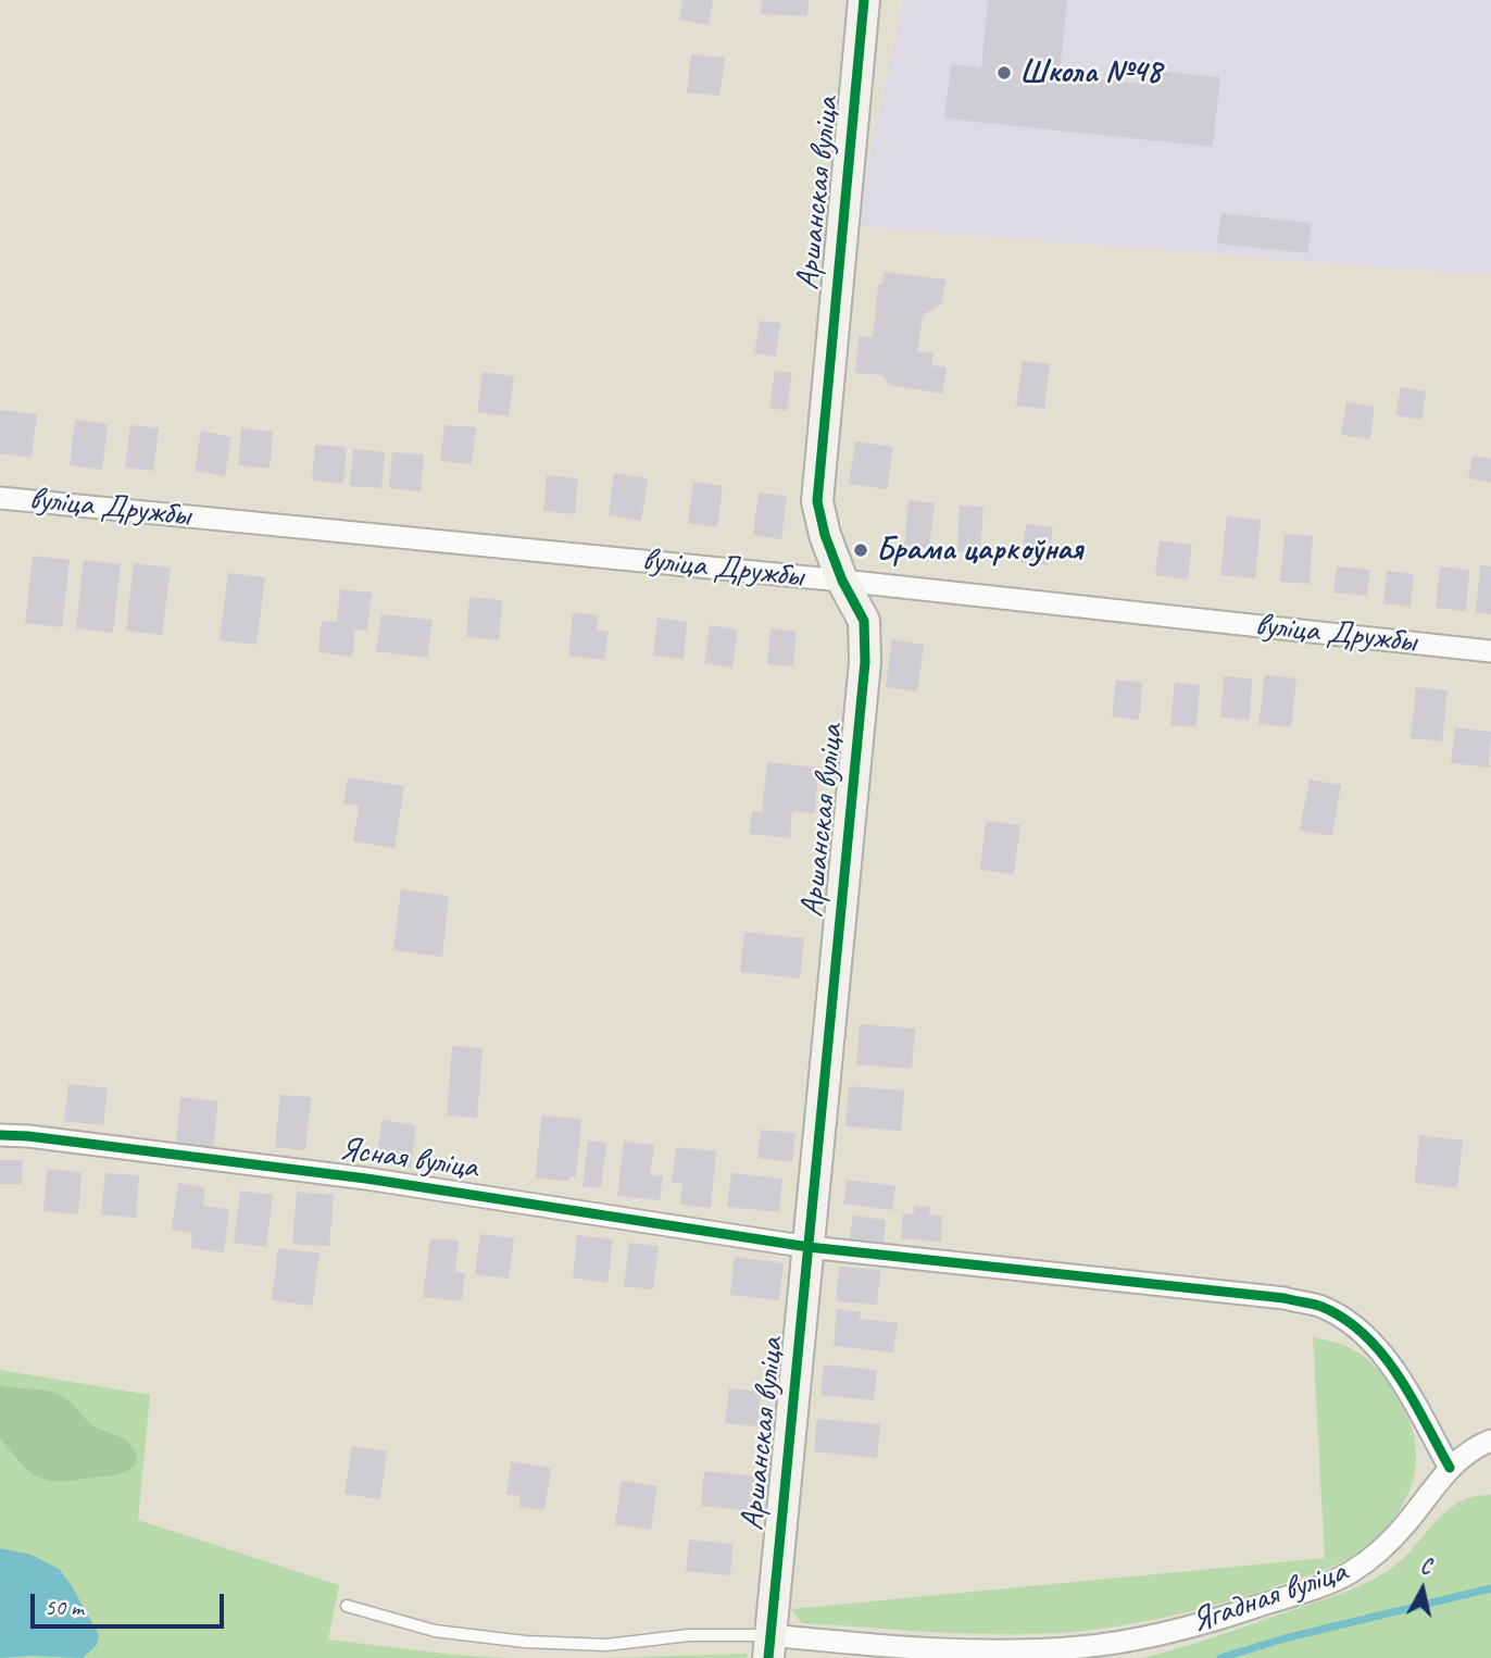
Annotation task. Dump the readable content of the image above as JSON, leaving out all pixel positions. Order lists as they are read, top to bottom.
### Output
{
  "streets": {
    "street": [
      "Аршанская вуліца",
      "вуліца Дружбы",
      "Ясная вуліца",
      "Ягадная вуліца"
    ]
  },
  "crossings": [
    ["Аршанская вуліца", "вуліца Дружбы"],
    ["Аршанская вуліца", "Ясная вуліца"],
    ["Аршанская вуліца", "Ягадная вуліца"],
    ["Ясная вуліца", "Ягадная вуліца"]
  ],
  "places": ["Школа №48", "Брама царкоўная"],
  "scale_bar": "50 m",
  "north": "top"
}
